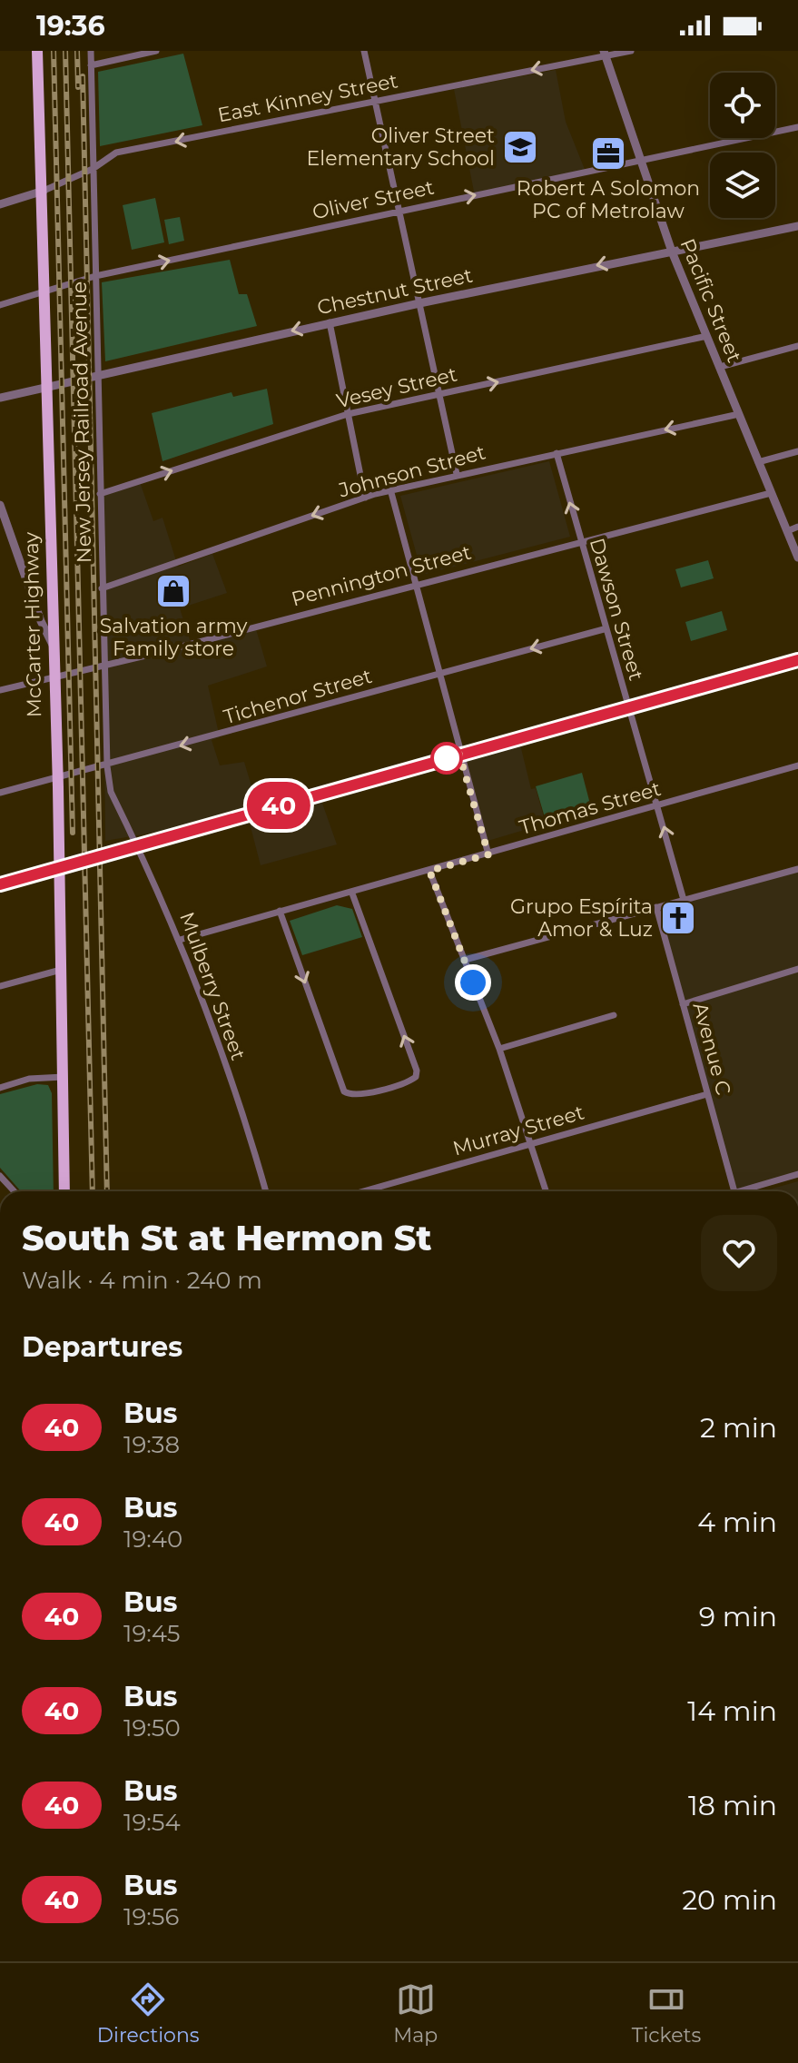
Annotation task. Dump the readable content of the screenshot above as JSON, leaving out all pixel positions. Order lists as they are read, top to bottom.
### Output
{
  "streets": {
    "main road": ["McCarter Highway"],
    "street": [
      "East Kinney Street",
      "Oliver Street",
      "Chestnut Street",
      "Pacific Street",
      "Vesey Street",
      "New Jersey Railroad Avenue",
      "Johnson Street",
      "Pennington Street",
      "Dawson Street",
      "Tichenor Street",
      "Thomas Street",
      "Mulberry Street",
      "Avenue C",
      "Murray Street"
    ]
  },
  "crossings": [
    ["East Kinney Street", "Pacific Street"],
    ["East Kinney Street", "New Jersey Railroad Avenue"],
    ["East Kinney Street", "McCarter Highway"],
    ["Oliver Street", "Pacific Street"],
    ["Oliver Street", "New Jersey Railroad Avenue"],
    ["Oliver Street", "McCarter Highway"],
    ["Chestnut Street", "Pacific Street"],
    ["Chestnut Street", "New Jersey Railroad Avenue"],
    ["Chestnut Street", "McCarter Highway"],
    ["Pacific Street", "Vesey Street"],
    ["Pacific Street", "Johnson Street"],
    ["Pacific Street", "Pennington Street"],
    ["Vesey Street", "New Jersey Railroad Avenue"],
    ["New Jersey Railroad Avenue", "Johnson Street"],
    ["New Jersey Railroad Avenue", "Pennington Street"],
    ["New Jersey Railroad Avenue", "Tichenor Street"],
    ["New Jersey Railroad Avenue", "Mulberry Street"],
    ["Johnson Street", "Dawson Street"],
    ["Pennington Street", "Dawson Street"],
    ["Pennington Street", "McCarter Highway"],
    ["Dawson Street", "Tichenor Street"],
    ["Dawson Street", "Thomas Street"],
    ["McCarter Highway", "Tichenor Street"],
    ["Thomas Street", "Mulberry Street"],
    ["Avenue C", "Murray Street"]
  ],
  "one_way": [
    "East Kinney Street",
    "Oliver Street",
    "Chestnut Street",
    "Vesey Street",
    "Johnson Street",
    "Dawson Street",
    "Tichenor Street"
  ],
  "places": {
    "school or university": ["Oliver Street Elementary School"],
    "office": ["Robert A Solomon PC of Metrolaw"],
    "shop": ["Salvation army Family store"],
    "church": ["Grupo Espírita Amor & Luz"]
  },
  "lines": ["bus line 40"],
  "page": {
    "status": "19:36",
    "on_map": "40",
    "heading": [
      ["South St at Hermon St", "Walk · 4 min · 240 m"],
      "Departures"
    ],
    "list": [
      {
        "mark": "40",
        "name": "Bus",
        "note": "19:38",
        "value": "2 min"
      },
      {
        "mark": "40",
        "name": "Bus",
        "note": "19:40",
        "value": "4 min"
      },
      {
        "mark": "40",
        "name": "Bus",
        "note": "19:45",
        "value": "9 min"
      },
      {
        "mark": "40",
        "name": "Bus",
        "note": "19:50",
        "value": "14 min"
      },
      {
        "mark": "40",
        "name": "Bus",
        "note": "19:54",
        "value": "18 min"
      },
      {
        "mark": "40",
        "name": "Bus",
        "note": "19:56",
        "value": "20 min"
      }
    ],
    "tabs": ["Directions", "Map", "Tickets"]
  }
}
